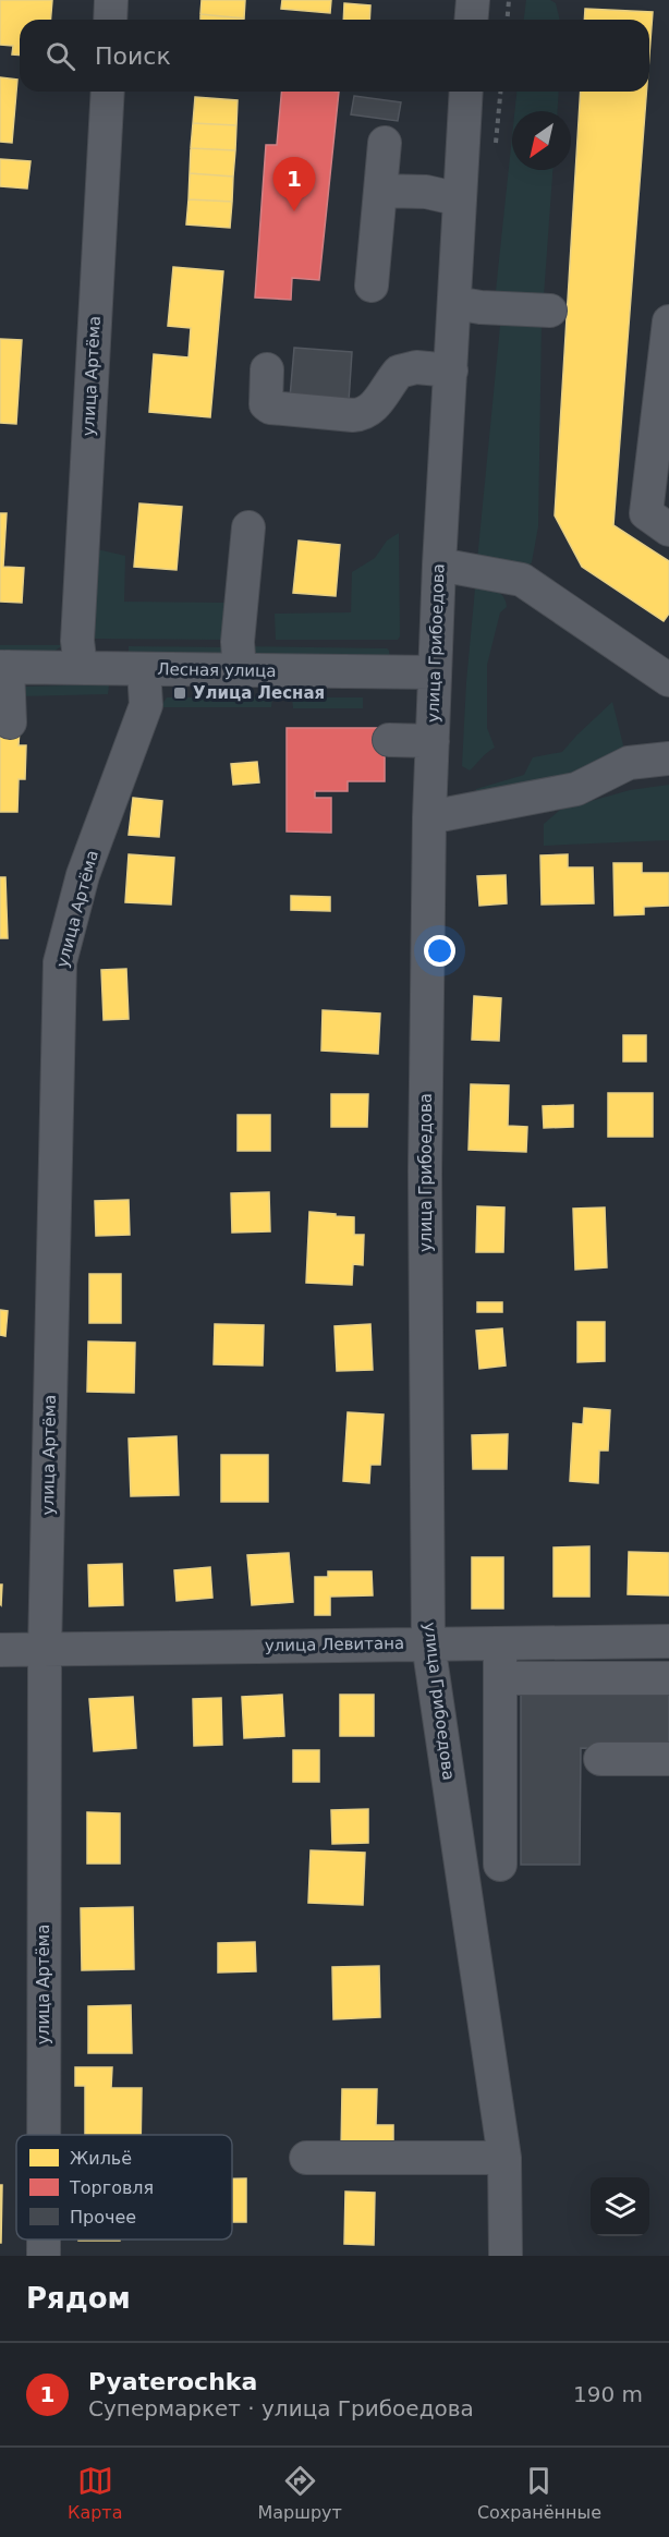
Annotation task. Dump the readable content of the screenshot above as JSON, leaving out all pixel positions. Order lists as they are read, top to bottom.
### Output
{
  "streets": {
    "street": [
      "улица Артёма",
      "улица Грибоедова",
      "Лесная улица",
      "улица Левитана"
    ]
  },
  "crossings": [
    ["улица Артёма", "Лесная улица"],
    ["улица Артёма", "улица Левитана"],
    ["улица Грибоедова", "Лесная улица"],
    ["улица Грибоедова", "улица Левитана"]
  ],
  "places": {
    "transit": ["Улица Лесная"]
  },
  "legend": ["Жильё", "Торговля", "Прочее"],
  "north": "bottom left",
  "page": {
    "search": "Поиск",
    "pins": "1",
    "heading": "Рядом",
    "list": [
      {
        "mark": "1",
        "name": "Pyaterochka",
        "note": "Супермаркет · улица Грибоедова",
        "value": "190 m"
      }
    ],
    "nav": ["Карта", "Маршрут", "Сохранённые"]
  }
}
